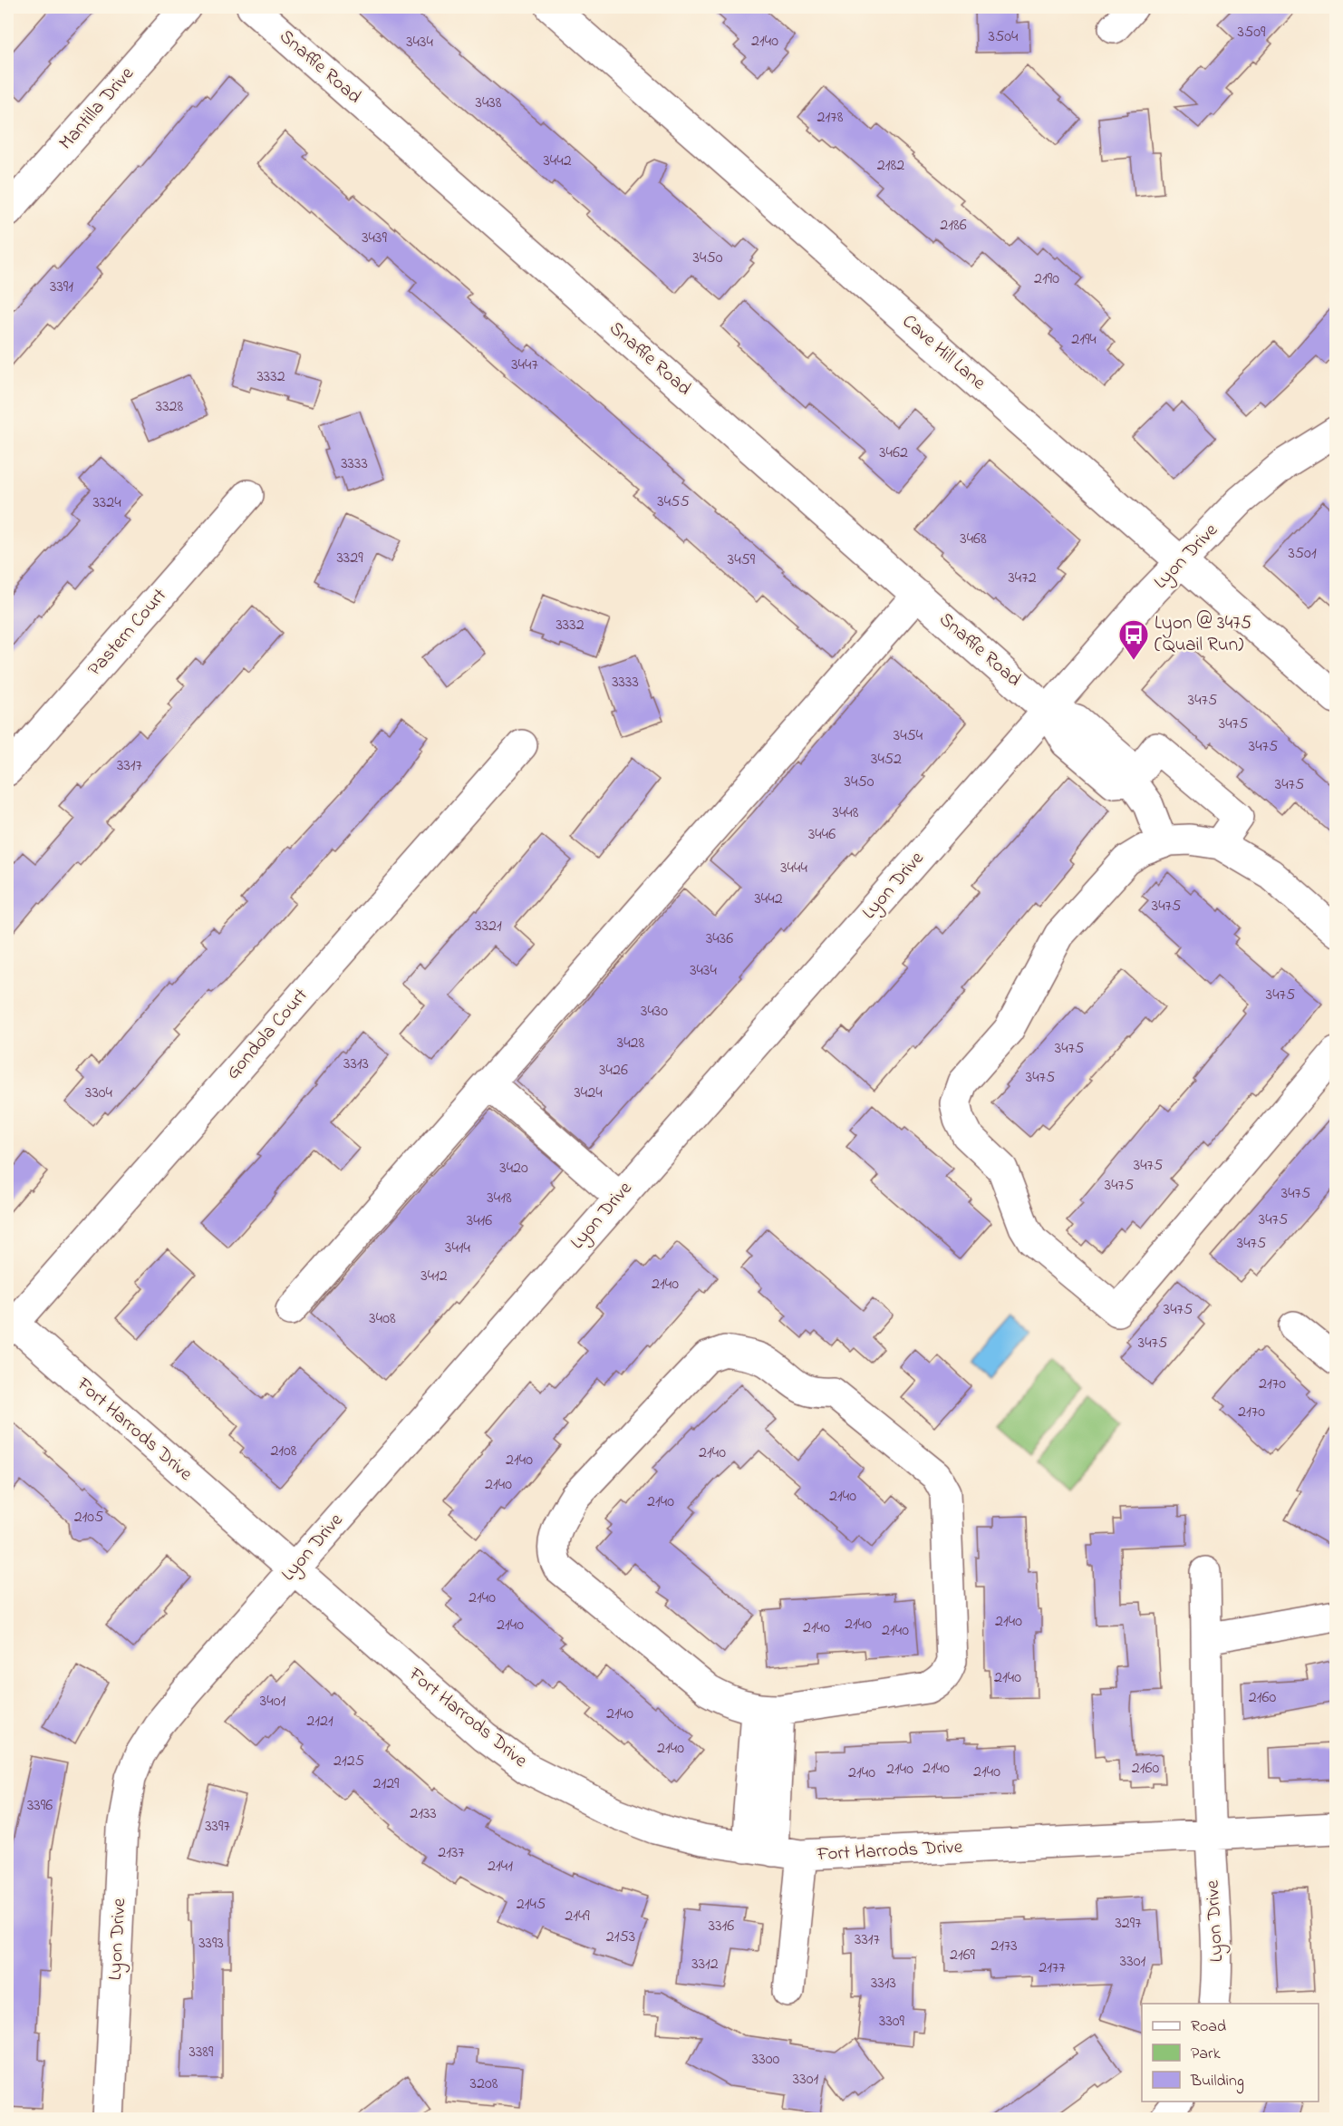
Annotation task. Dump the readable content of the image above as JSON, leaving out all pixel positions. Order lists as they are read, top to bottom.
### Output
{
  "streets": {
    "street": [
      "Snaffle Road",
      "Mantilla Drive",
      "Cave Hill Lane",
      "Lyon Drive",
      "Pastern Court",
      "Gondola Court",
      "Fort Harrods Drive"
    ]
  },
  "crossings": [
    ["Snaffle Road", "Lyon Drive"],
    ["Cave Hill Lane", "Lyon Drive"],
    ["Lyon Drive", "Fort Harrods Drive"],
    ["Gondola Court", "Fort Harrods Drive"]
  ],
  "places": {
    "bus stop": ["Lyon @ 3475 (Quail Run)"]
  },
  "house_numbers": [
    "3509",
    "3504",
    "2140",
    "3434",
    "3438",
    "2178",
    "3442",
    "2182",
    "2186",
    "3439",
    "3450",
    "2190",
    "3391",
    "2194",
    "3447",
    "3332",
    "3328",
    "3462",
    "3333",
    "3455",
    "3324",
    "3468",
    "3501",
    "3329",
    "3459",
    "3472",
    "3332",
    "3333",
    "3475",
    "3475",
    "3454",
    "3475",
    "3452",
    "3317",
    "3450",
    "3475",
    "3448",
    "3446",
    "3444",
    "3442",
    "3475",
    "3321",
    "3436",
    "3434",
    "3475",
    "3430",
    "3428",
    "3475",
    "3313",
    "3426",
    "3475",
    "3304",
    "3424",
    "3475",
    "3420",
    "3475",
    "3475",
    "3418",
    "3475",
    "3416",
    "3475",
    "3414",
    "3412",
    "2140",
    "3475",
    "3408",
    "3475",
    "2170",
    "2170",
    "2108",
    "2140",
    "2140",
    "2140",
    "2140",
    "2140",
    "2105",
    "2140",
    "2140",
    "2140",
    "2140",
    "2140",
    "2140",
    "2140",
    "2160",
    "3401",
    "2140",
    "2121",
    "2140",
    "2125",
    "2140",
    "2160",
    "2140",
    "2140",
    "2140",
    "2129",
    "3396",
    "2133",
    "3397",
    "2137",
    "2141",
    "2145",
    "2149",
    "3297",
    "3316",
    "2153",
    "3317",
    "3393",
    "2173",
    "2169",
    "3301",
    "3312",
    "2177",
    "3313",
    "3309",
    "3389",
    "3300",
    "3301",
    "3208"
  ],
  "legend": ["Road", "Park", "Building"]
}
